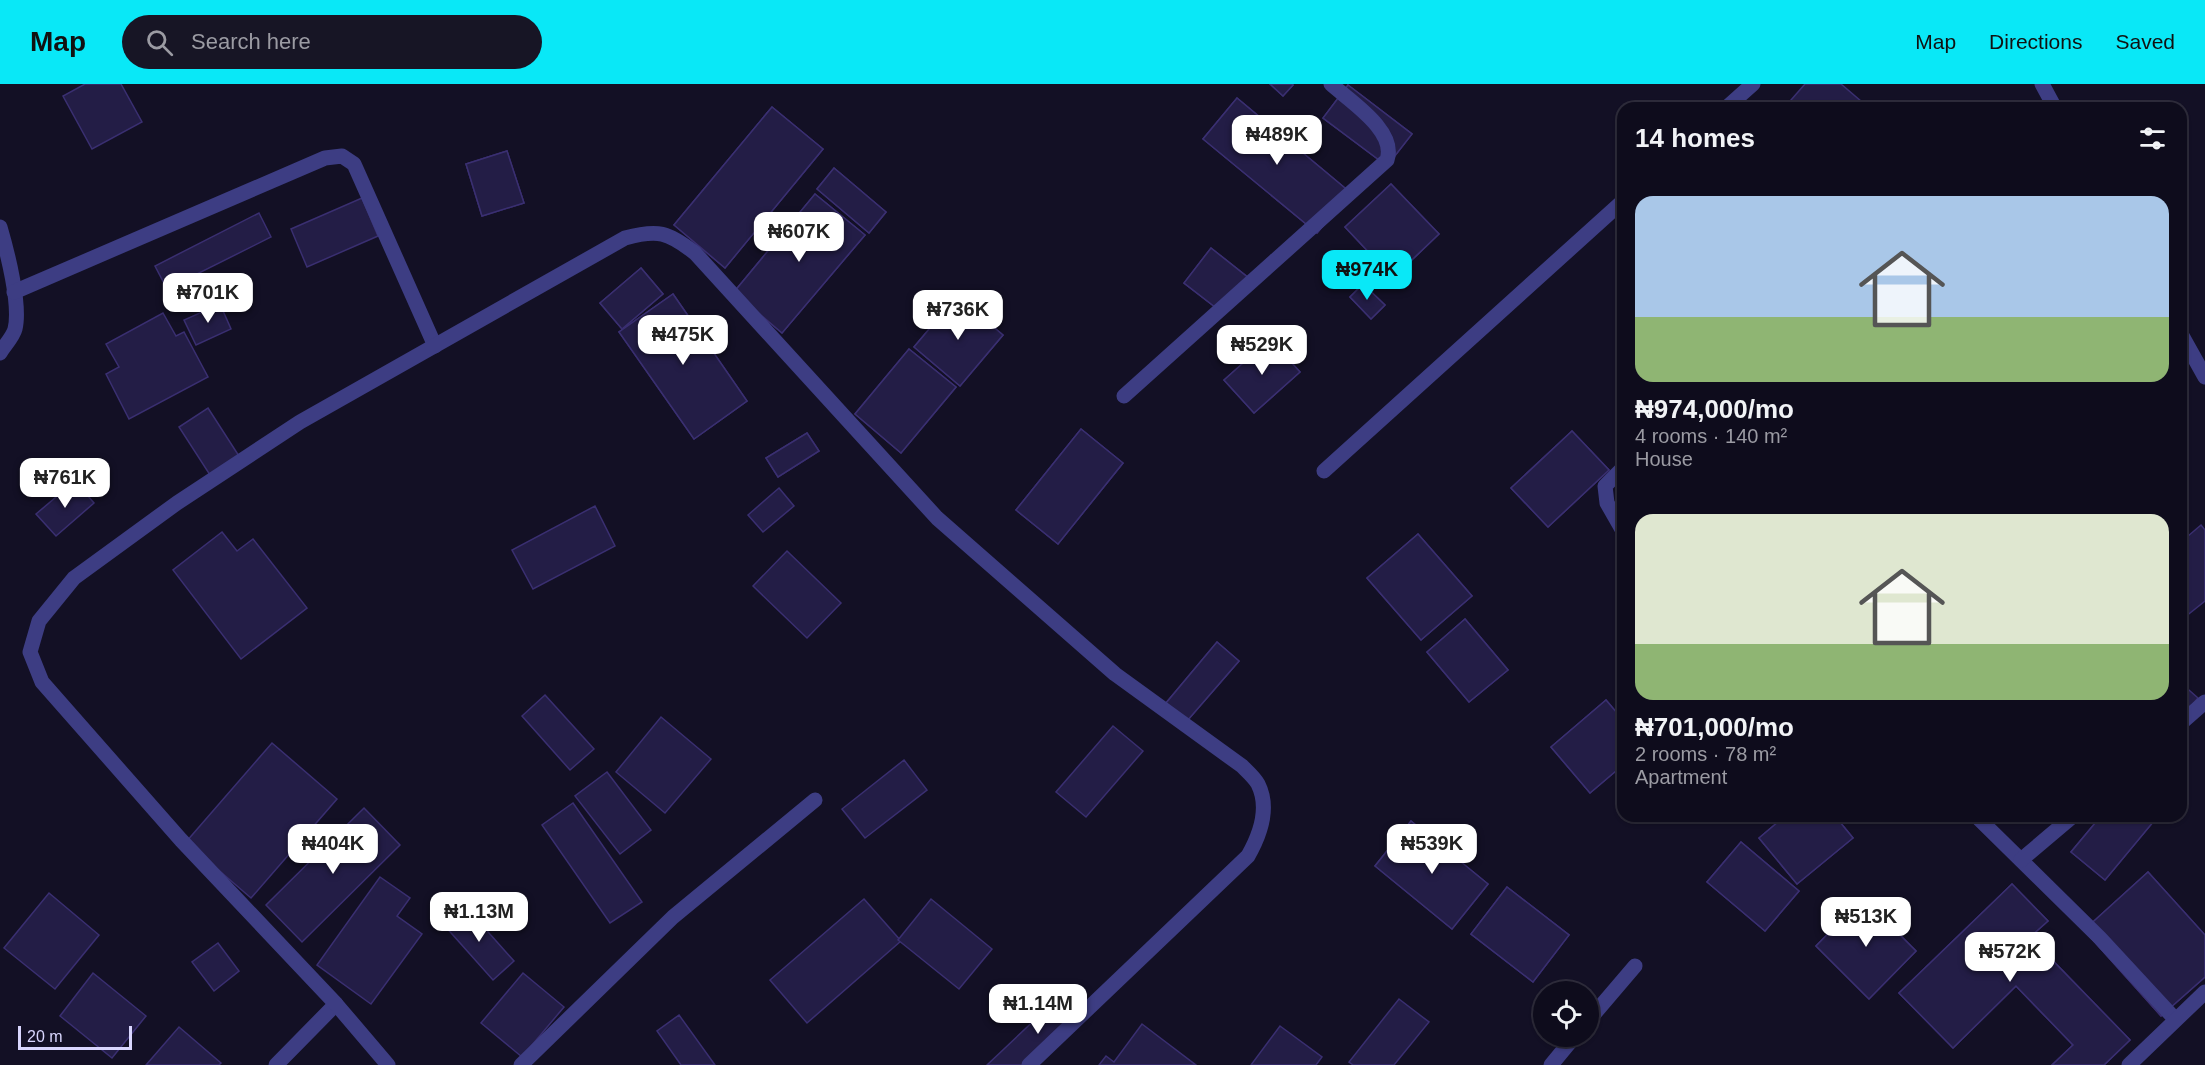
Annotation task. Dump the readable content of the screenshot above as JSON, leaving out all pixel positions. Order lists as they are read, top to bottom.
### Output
{
  "scale_bar": "20 m",
  "page": {
    "header": "Map",
    "search": "Search here",
    "nav": ["Map", "Directions", "Saved"],
    "heading": "14 homes",
    "price": [
      "₦489K",
      "₦607K",
      "₦974K",
      "₦701K",
      "₦736K",
      "₦475K",
      "₦529K",
      "₦761K",
      "₦404K",
      "₦539K",
      "₦1.13M",
      "₦513K",
      "₦572K",
      "₦1.14M"
    ],
    "list": [
      {
        "name": "₦974,000/mo",
        "note": "4 rooms · 140 m² · House"
      },
      {
        "name": "₦701,000/mo",
        "note": "2 rooms · 78 m² · Apartment"
      }
    ],
    "scale": "20 m"
  }
}
